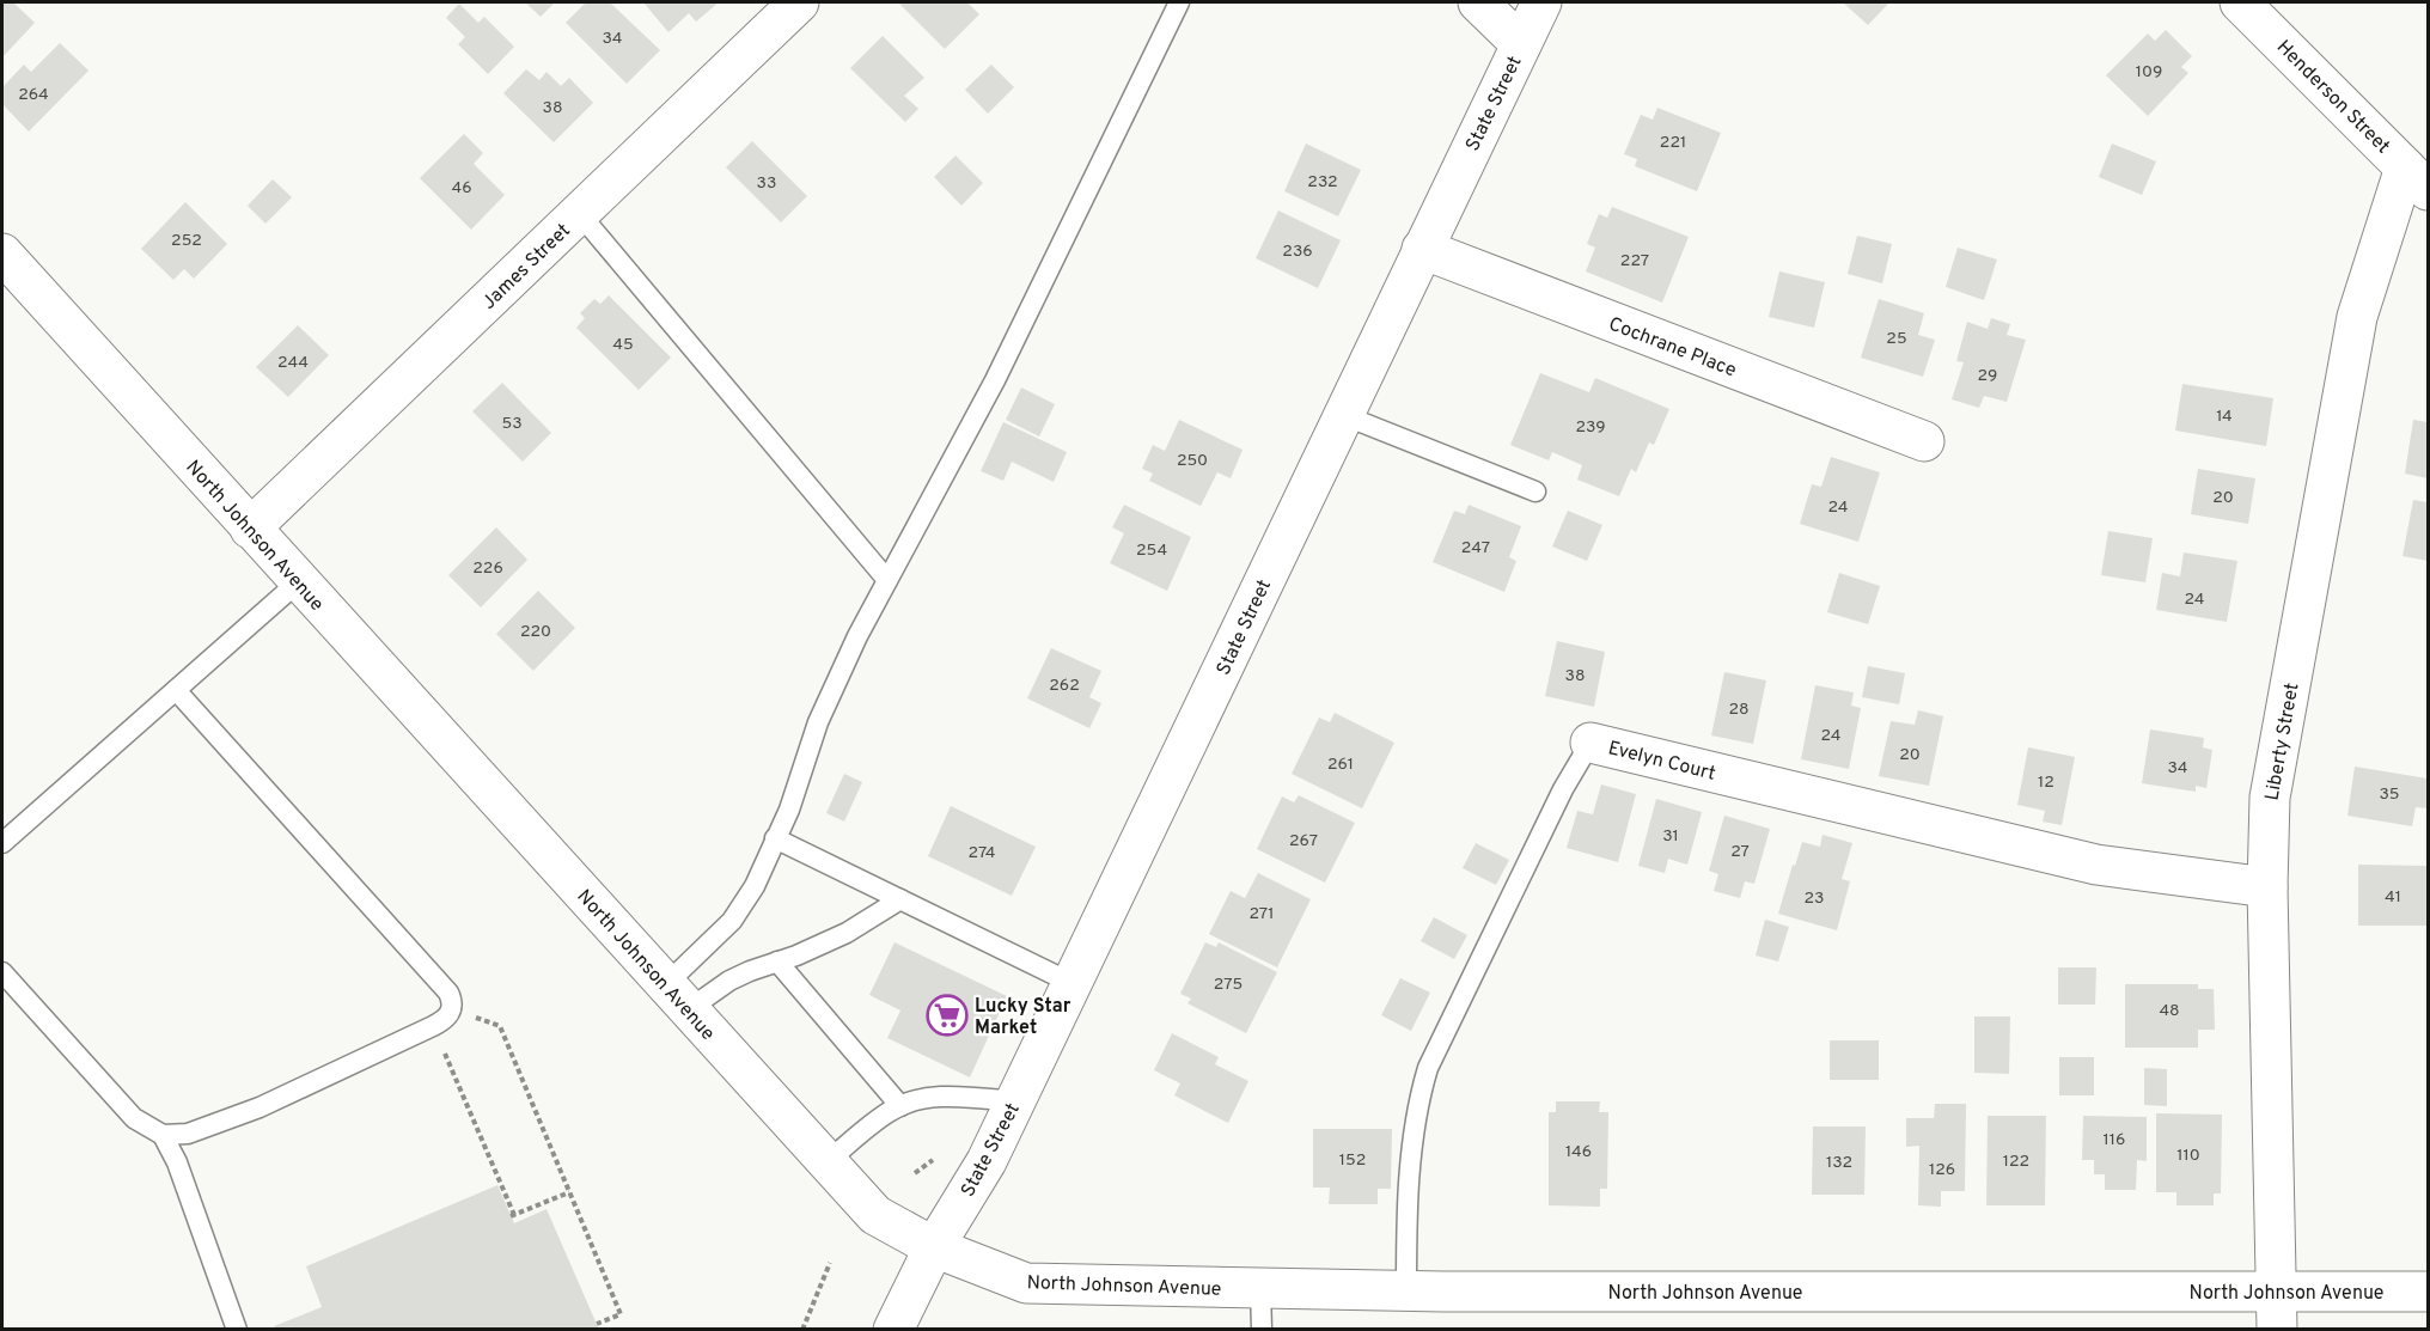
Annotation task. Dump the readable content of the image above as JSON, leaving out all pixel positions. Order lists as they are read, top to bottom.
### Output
{
  "streets": {
    "street": [
      "Henderson Street",
      "State Street",
      "James Street",
      "Cochrane Place",
      "North Johnson Avenue",
      "Liberty Street",
      "Evelyn Court"
    ]
  },
  "crossings": [
    ["Henderson Street", "Liberty Street"],
    ["State Street", "Cochrane Place"],
    ["State Street", "North Johnson Avenue"],
    ["James Street", "North Johnson Avenue"],
    ["North Johnson Avenue", "Liberty Street"],
    ["North Johnson Avenue", "Evelyn Court"],
    ["Liberty Street", "Evelyn Court"]
  ],
  "places": {
    "supermarket": ["Lucky Star Market"]
  },
  "house_numbers": [
    "34",
    "109",
    "264",
    "38",
    "221",
    "232",
    "33",
    "46",
    "252",
    "236",
    "227",
    "25",
    "45",
    "244",
    "29",
    "14",
    "53",
    "239",
    "250",
    "20",
    "24",
    "247",
    "254",
    "226",
    "24",
    "220",
    "38",
    "262",
    "28",
    "24",
    "20",
    "261",
    "34",
    "12",
    "35",
    "31",
    "267",
    "27",
    "274",
    "41",
    "23",
    "271",
    "275",
    "48",
    "116",
    "146",
    "110",
    "152",
    "122",
    "132",
    "126"
  ]
}
